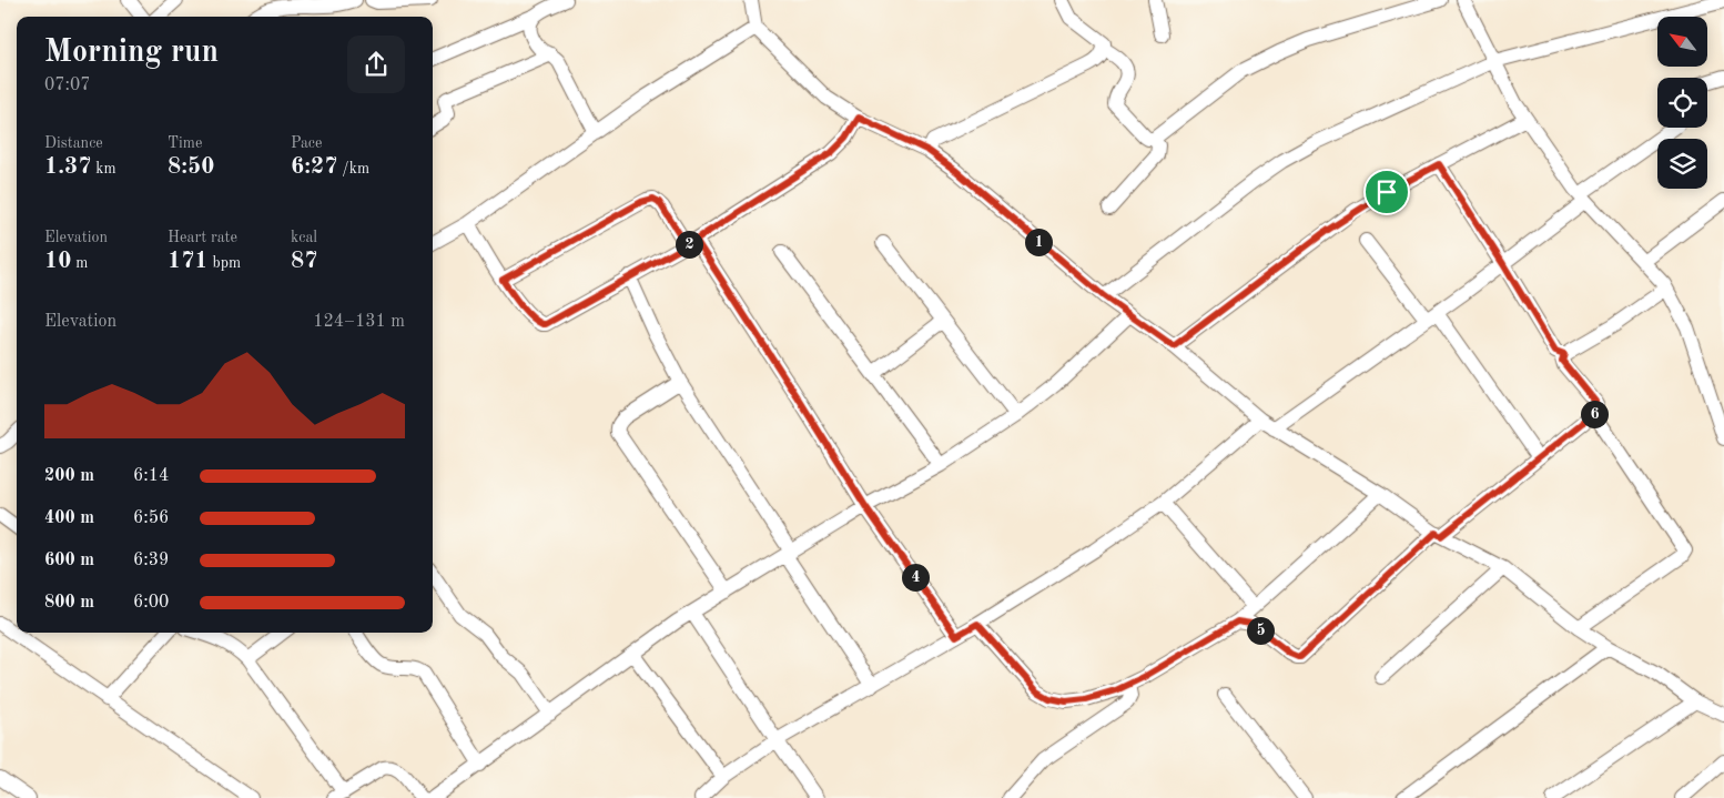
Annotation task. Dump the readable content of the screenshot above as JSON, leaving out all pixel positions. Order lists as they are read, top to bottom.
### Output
{
  "north": "top left",
  "page": {
    "heading": ["Morning run", "07:07"],
    "stats": [
      ["Distance", "1.37 km"],
      ["Time", "8:50"],
      ["Pace", "6:27 /km"],
      ["Elevation", "10 m"],
      ["Heart rate", "171 bpm"],
      ["kcal", "87"]
    ],
    "pins": [
      "1",
      "2",
      "6",
      "4",
      "5"
    ],
    "chart": ["Elevation", "124–131 m"],
    "list": [
      {
        "name": "200 m",
        "note": "6:14"
      },
      {
        "name": "400 m",
        "note": "6:56"
      },
      {
        "name": "600 m",
        "note": "6:39"
      },
      {
        "name": "800 m",
        "note": "6:00"
      }
    ]
  }
}
